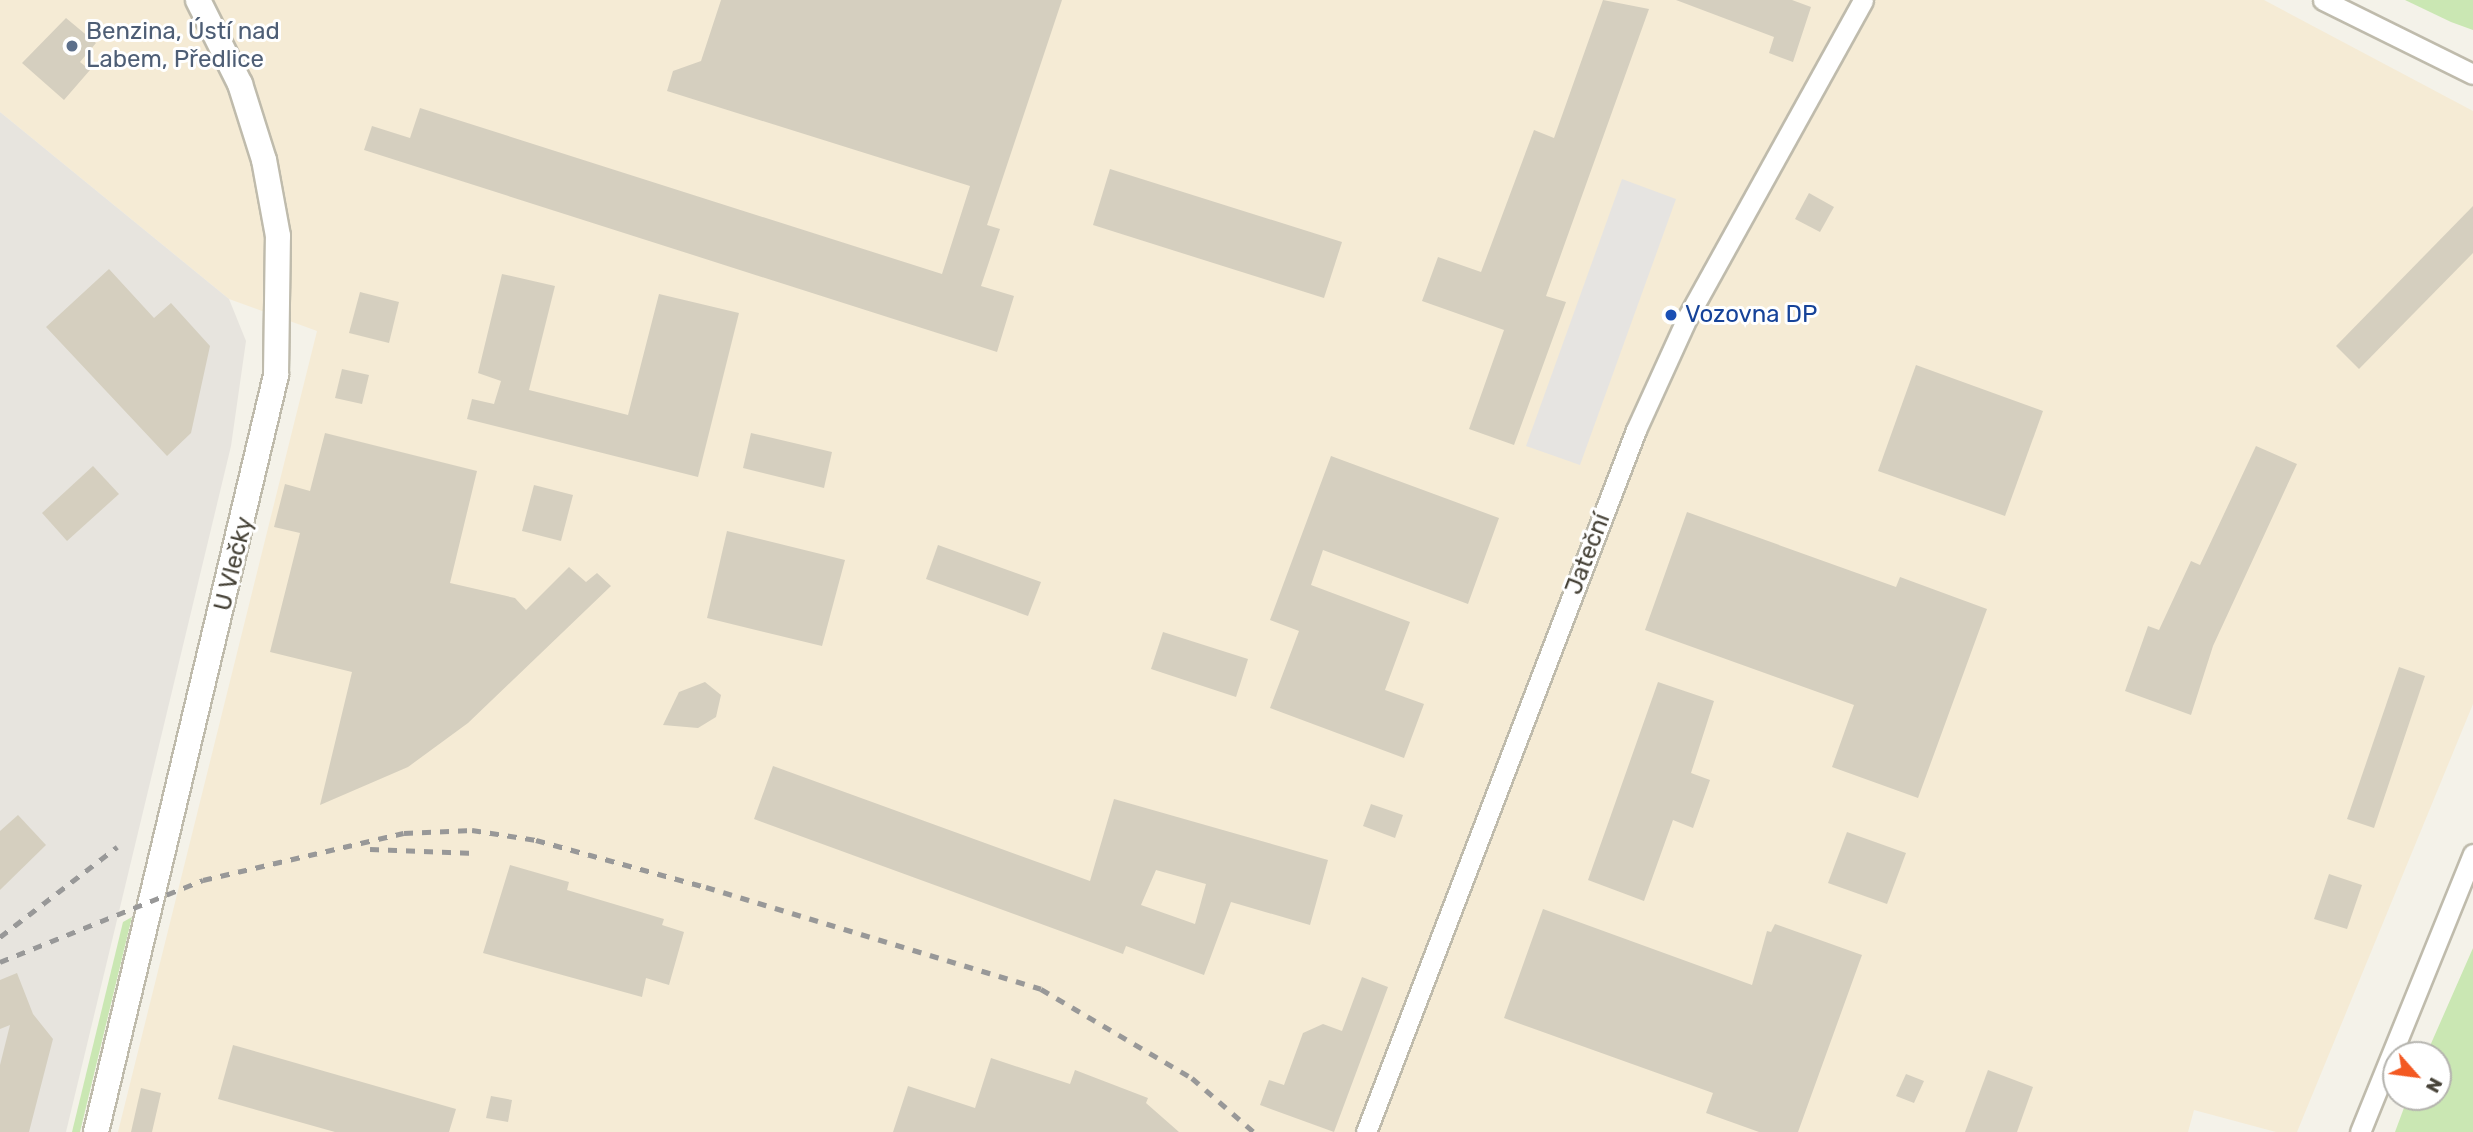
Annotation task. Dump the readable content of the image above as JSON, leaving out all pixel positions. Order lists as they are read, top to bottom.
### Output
{
  "streets": {
    "street": ["Jateční", "U Vlečky"]
  },
  "places": ["Benzina, Ústí nad Labem, Předlice", "Vozovna DP"],
  "north": "bottom right"
}
